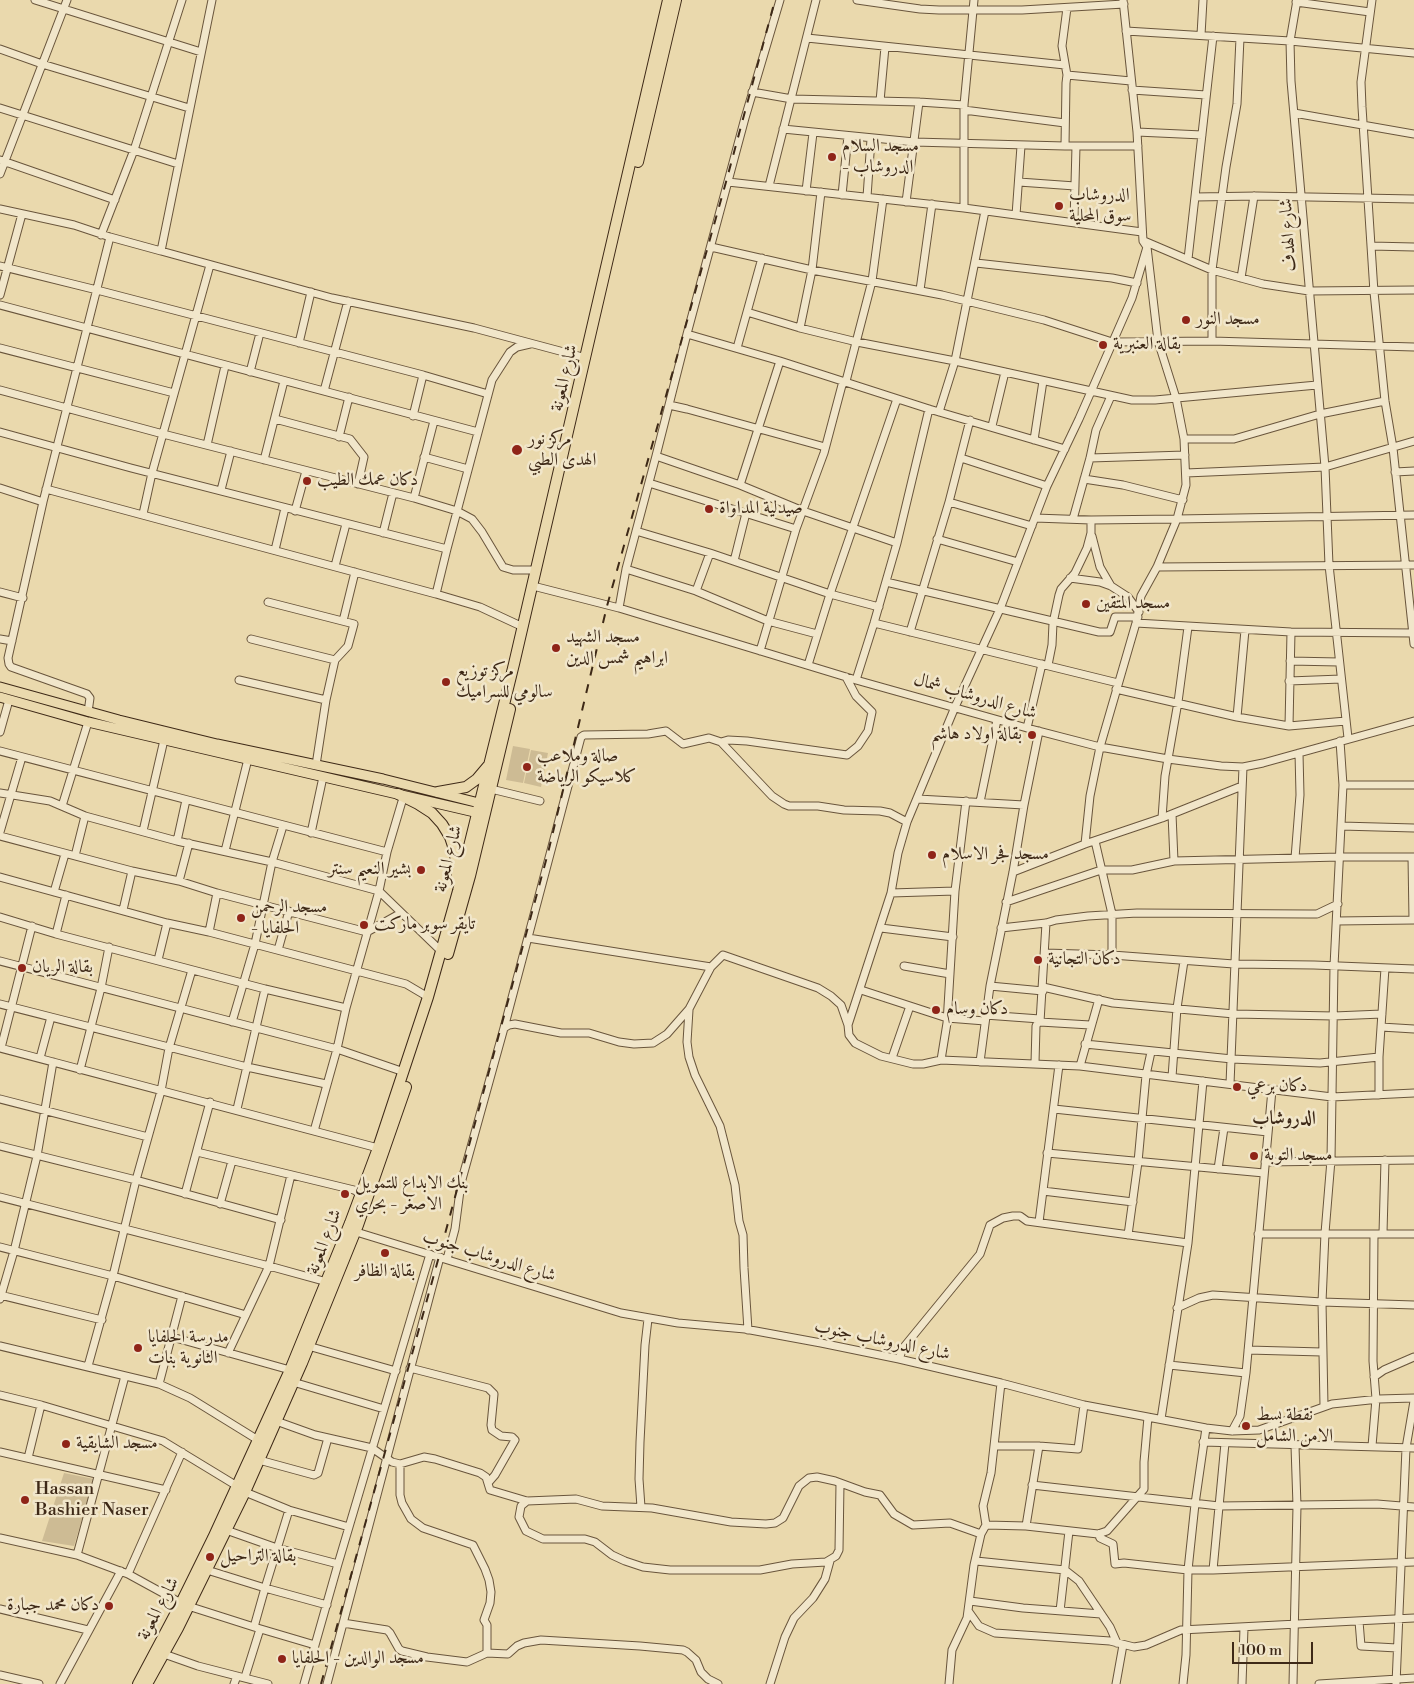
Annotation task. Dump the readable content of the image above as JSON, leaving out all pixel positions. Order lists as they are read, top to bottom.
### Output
{
  "streets": {
    "highway": ["شارع المعونة"],
    "street": ["شارع الهدف", "شارع الدروشاب شمال", "شارع الدروشاب جنوب"]
  },
  "crossings": [
    ["شارع الهدف", "شارع الدروشاب شمال"],
    ["شارع الهدف", "شارع الدروشاب جنوب"],
    ["شارع المعونة", "شارع الدروشاب شمال"],
    ["شارع المعونة", "شارع الدروشاب جنوب"]
  ],
  "districts": ["الدروشاب"],
  "places": [
    "مسجد السلام - الدروشاب",
    "الدروشاب سوق المحلية",
    "مسجد النور",
    "بقالة العنبرية",
    "مركز نور الهدى الطبي",
    "دكان عمك الطيب",
    "صيدلية المداواة",
    "مسجد المتقين",
    "مسجد الشهيد ابراهيم شمس الدين",
    "مركز توزيع سالومي للسراميك",
    "بقالة اولاد هاشم",
    "صالة وملاعب كلاسيكو الرياضة",
    "مسجد فجر الاسلام",
    "بشير النعيم سنتر",
    "مسجد الرحمن - الحلفايا",
    "تايقر سوبر ماركت",
    "دكان التجانية",
    "بقالة الريان",
    "دكان وسام",
    "دكان برعي",
    "مسجد التوبة",
    "بنك الابداع للتمويل الاصغر - بحري",
    "بقالة الظافر",
    "مدرسة الحلفايا الثانوية بنات",
    "نقطة بسط الامن الشامل",
    "مسجد الشايقية",
    "Hassan Bashier Naser",
    "بقالة التراحيل",
    "دكان محمد جبارة",
    "مسجد الوالدين - الحلفايا"
  ],
  "scale_bar": "100 m"
}
